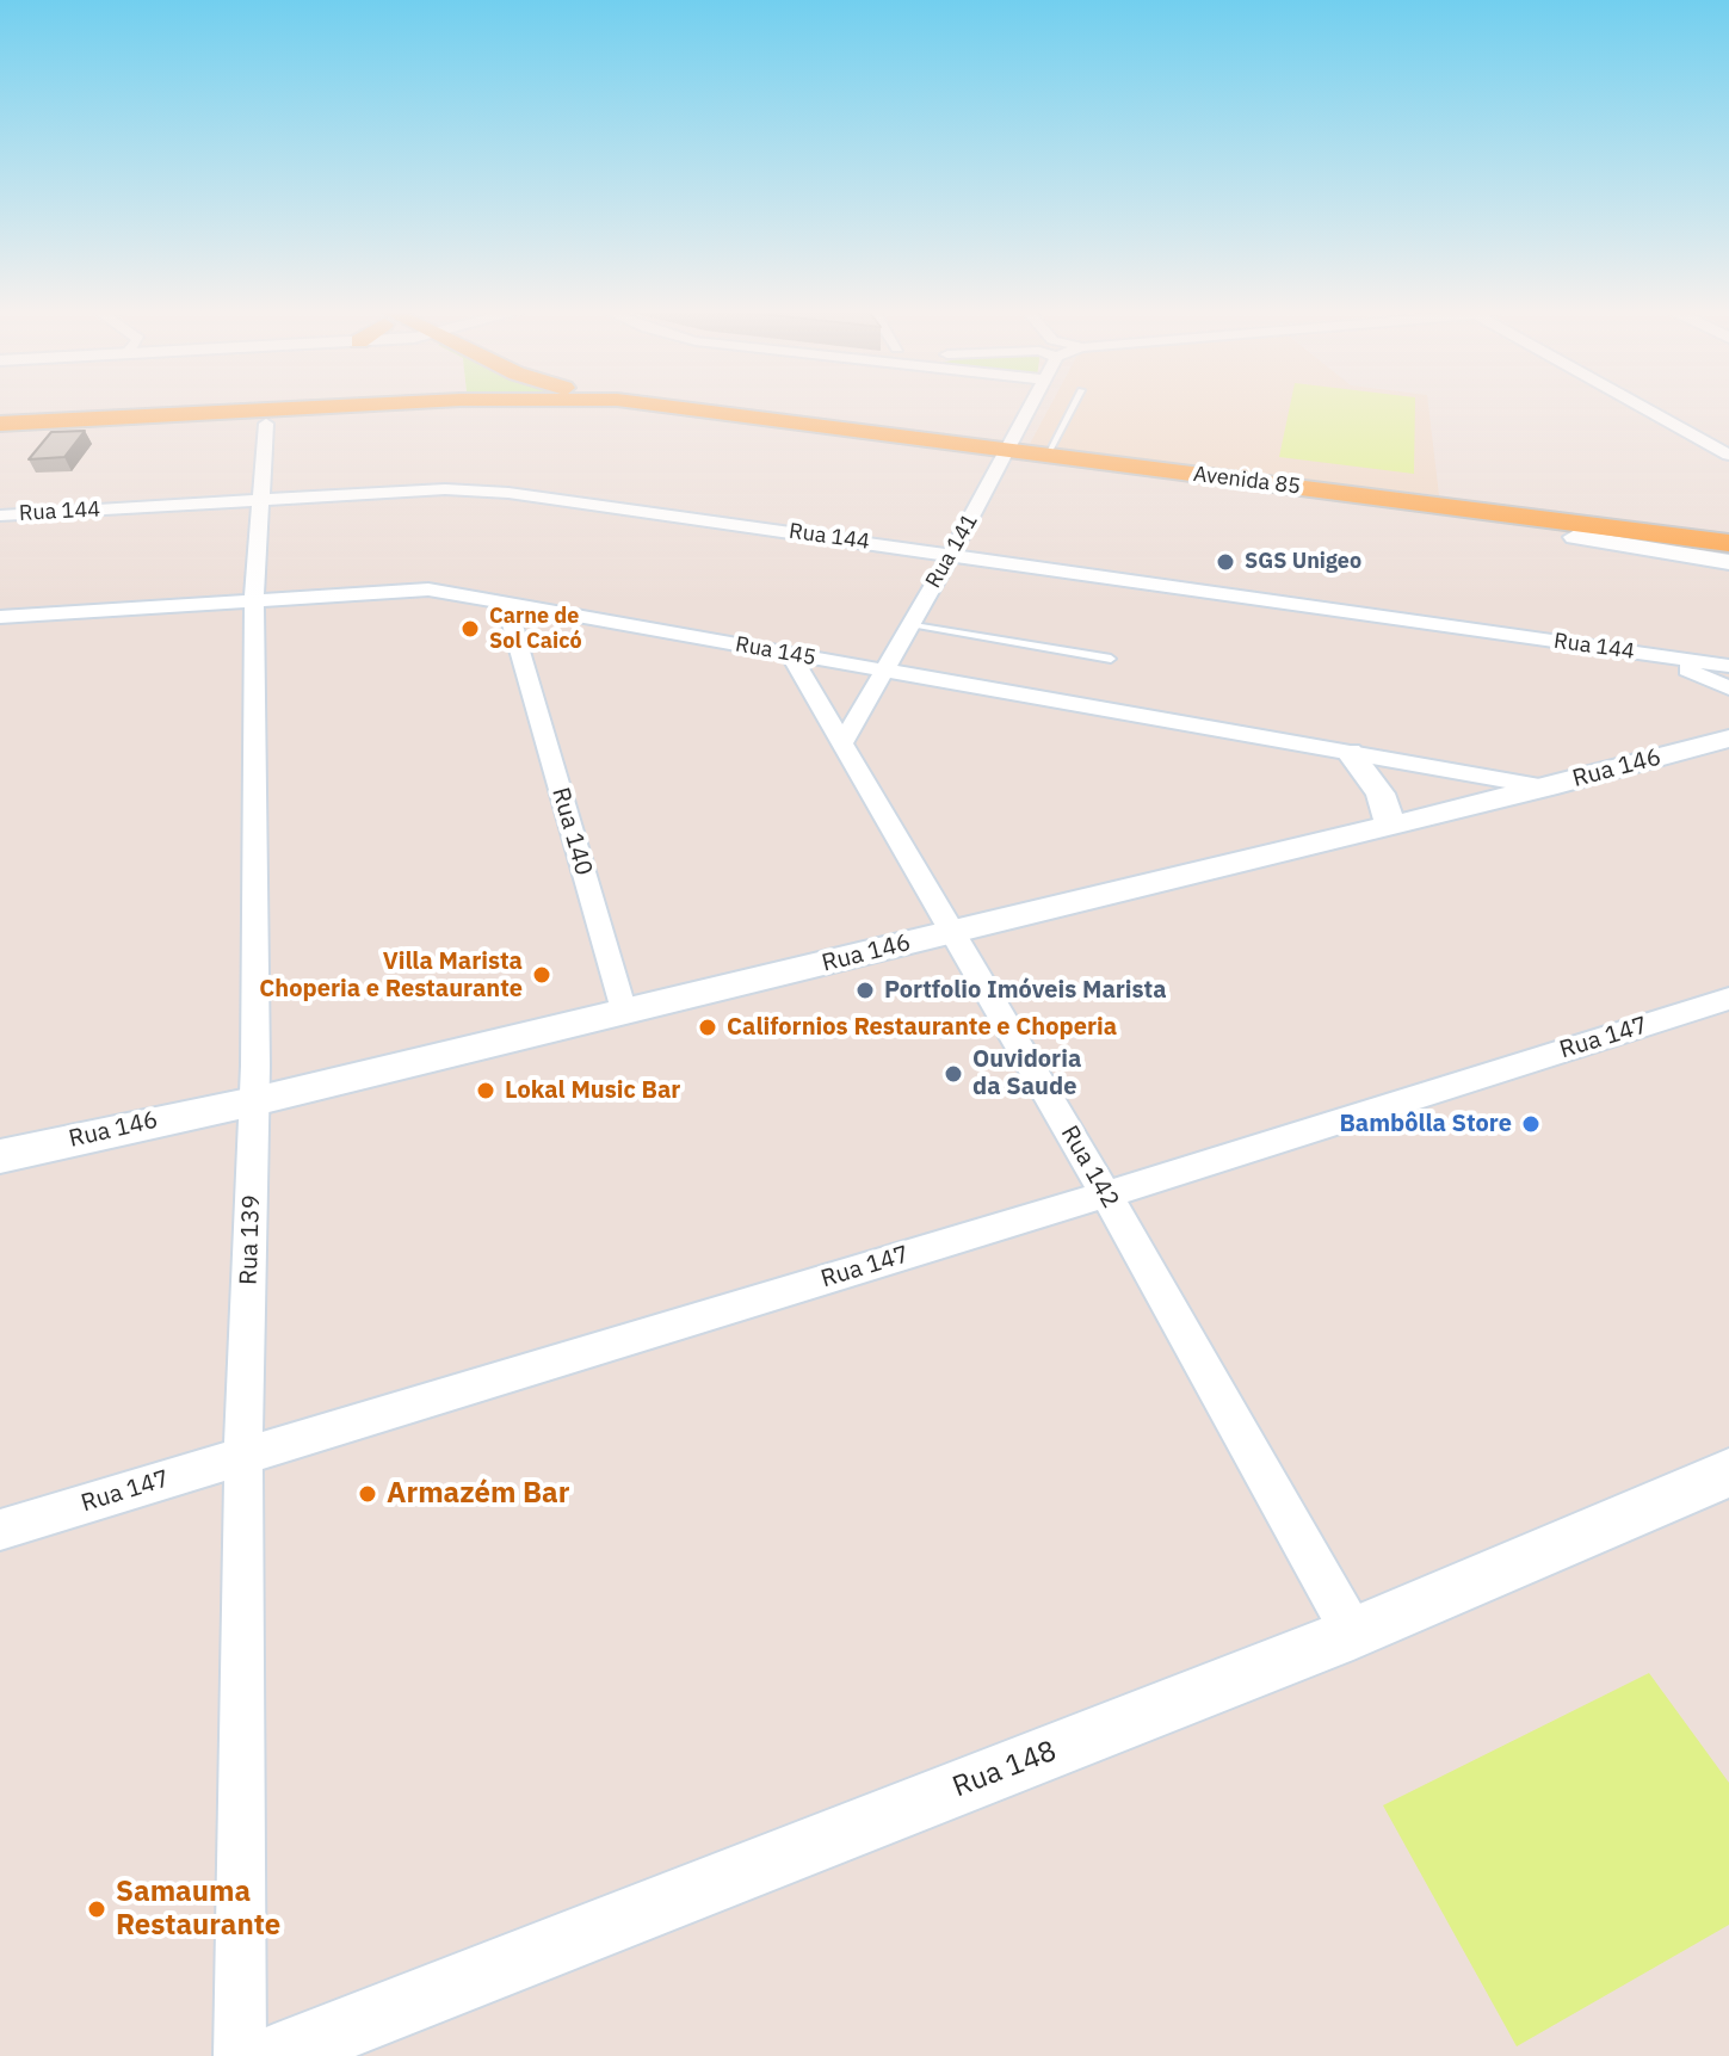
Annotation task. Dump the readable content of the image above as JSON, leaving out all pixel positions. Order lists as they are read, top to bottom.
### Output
{
  "streets": {
    "main road": ["Avenida 85"],
    "street": [
      "Rua 144",
      "Rua 141",
      "Rua 145",
      "Rua 146",
      "Rua 140",
      "Rua 147",
      "Rua 142",
      "Rua 139",
      "Rua 148"
    ]
  },
  "crossings": [
    ["Avenida 85", "Rua 141"],
    ["Avenida 85", "Rua 139"],
    ["Rua 144", "Rua 141"],
    ["Rua 144", "Rua 139"],
    ["Rua 141", "Rua 145"],
    ["Rua 141", "Rua 142"],
    ["Rua 145", "Rua 146"],
    ["Rua 145", "Rua 140"],
    ["Rua 145", "Rua 142"],
    ["Rua 145", "Rua 139"],
    ["Rua 146", "Rua 140"],
    ["Rua 146", "Rua 142"],
    ["Rua 146", "Rua 139"],
    ["Rua 147", "Rua 142"],
    ["Rua 147", "Rua 139"],
    ["Rua 142", "Rua 148"]
  ],
  "places": [
    "SGS Unigeo",
    "Carne de Sol Caicó",
    "Villa Marista Choperia e Restaurante",
    "Portfolio Imóveis Marista",
    "Californios Restaurante e Choperia",
    "Ouvidoria da Saude",
    "Lokal Music Bar",
    "Bambôlla Store",
    "Armazém Bar",
    "Samauma Restaurante"
  ]
}
